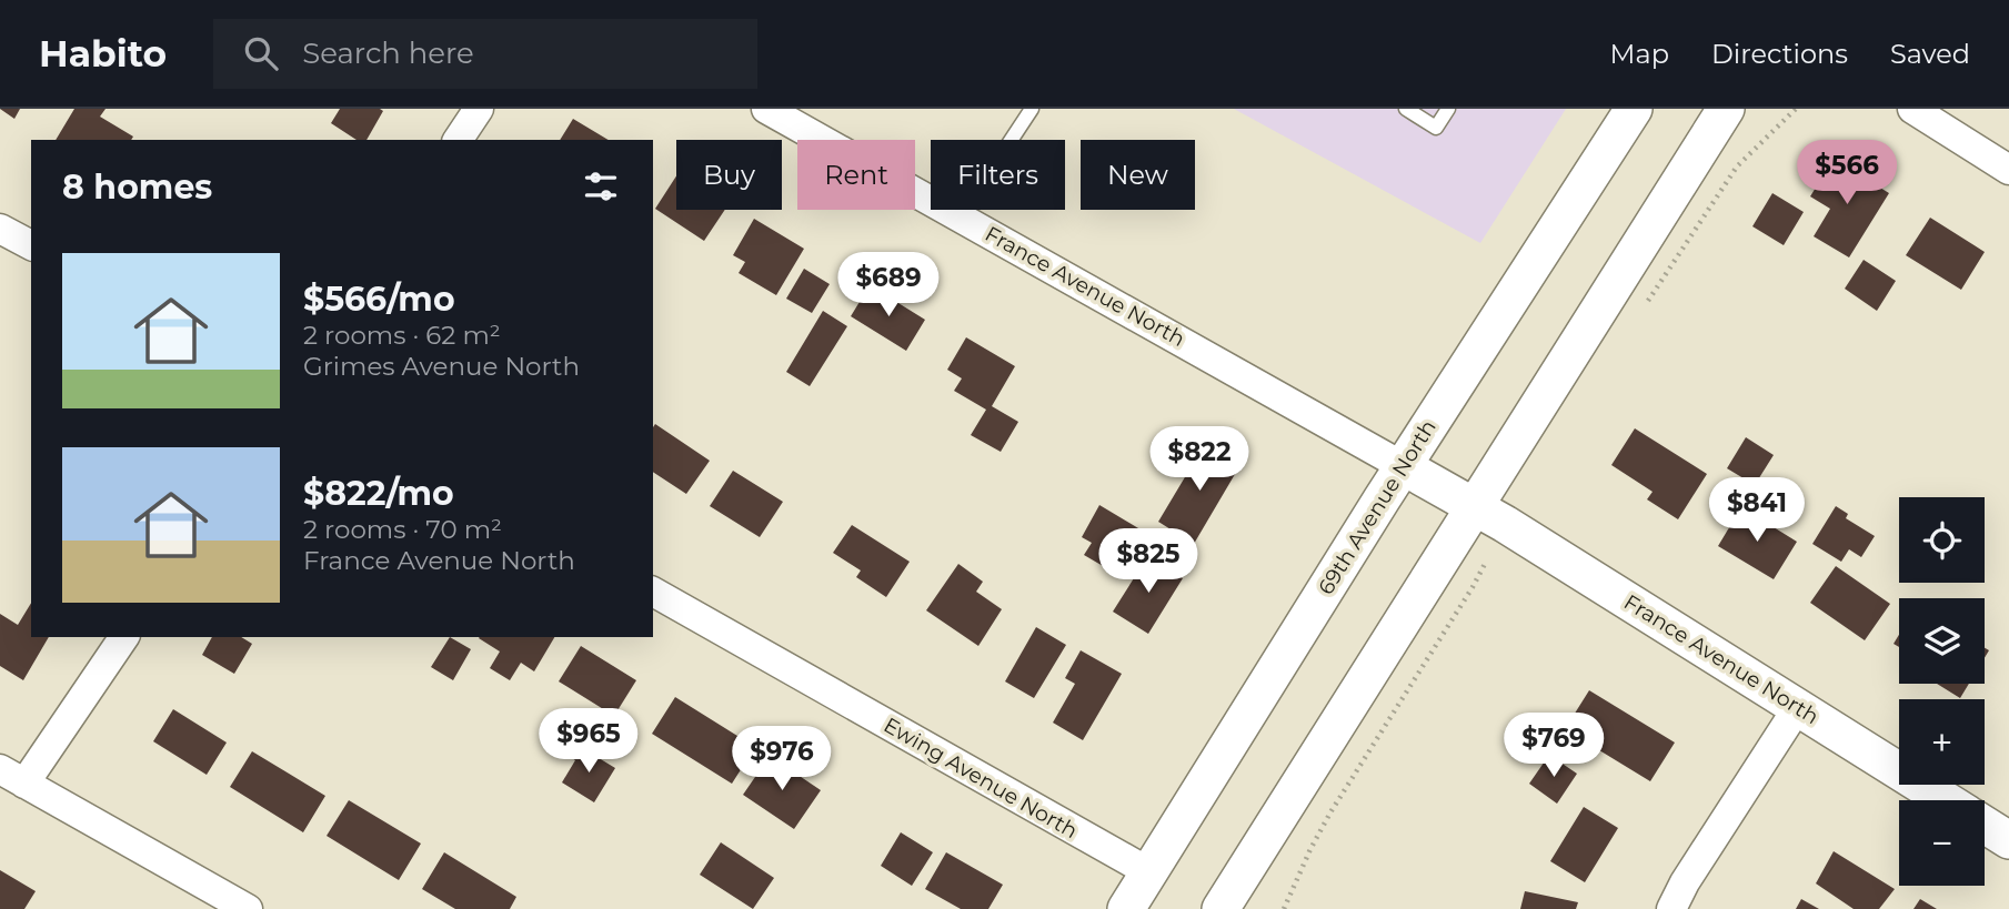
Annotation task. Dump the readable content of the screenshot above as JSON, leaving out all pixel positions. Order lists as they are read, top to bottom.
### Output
{
  "streets": {
    "street": ["France Avenue North", "69th Avenue North", "Ewing Avenue North"]
  },
  "crossings": [
    ["France Avenue North", "69th Avenue North"],
    ["69th Avenue North", "Ewing Avenue North"]
  ],
  "page": {
    "header": "Habito",
    "search": "Search here",
    "nav": ["Map", "Directions", "Saved"],
    "price": [
      "$566",
      "$689",
      "$822",
      "$841",
      "$825",
      "$965",
      "$769",
      "$976"
    ],
    "chip": [
      "Buy",
      "Rent",
      "Filters",
      "New"
    ],
    "heading": "8 homes",
    "list": [
      {
        "name": "$566/mo",
        "note": "2 rooms · 62 m² · Grimes Avenue North"
      },
      {
        "name": "$822/mo",
        "note": "2 rooms · 70 m² · France Avenue North"
      }
    ],
    "map_buttons": ["+", "−"]
  }
}
